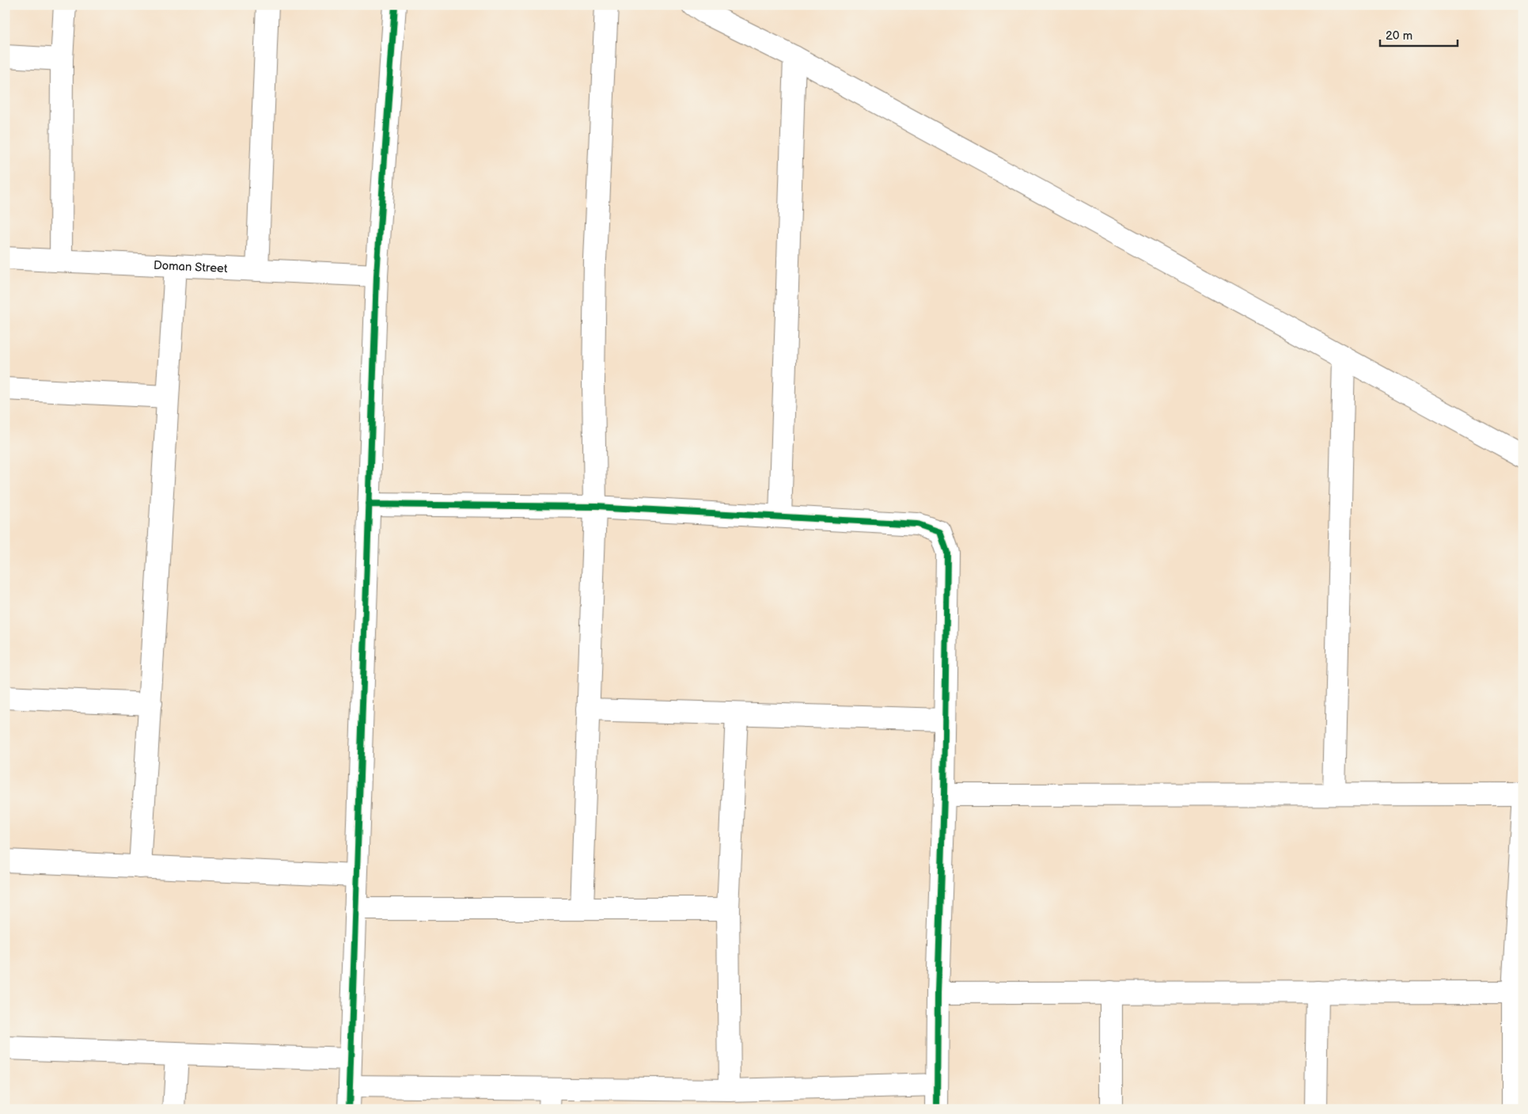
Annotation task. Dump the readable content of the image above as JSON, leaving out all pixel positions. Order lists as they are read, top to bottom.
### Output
{
  "streets": {
    "street": ["Doman Street"]
  },
  "scale_bar": "20 m"
}
